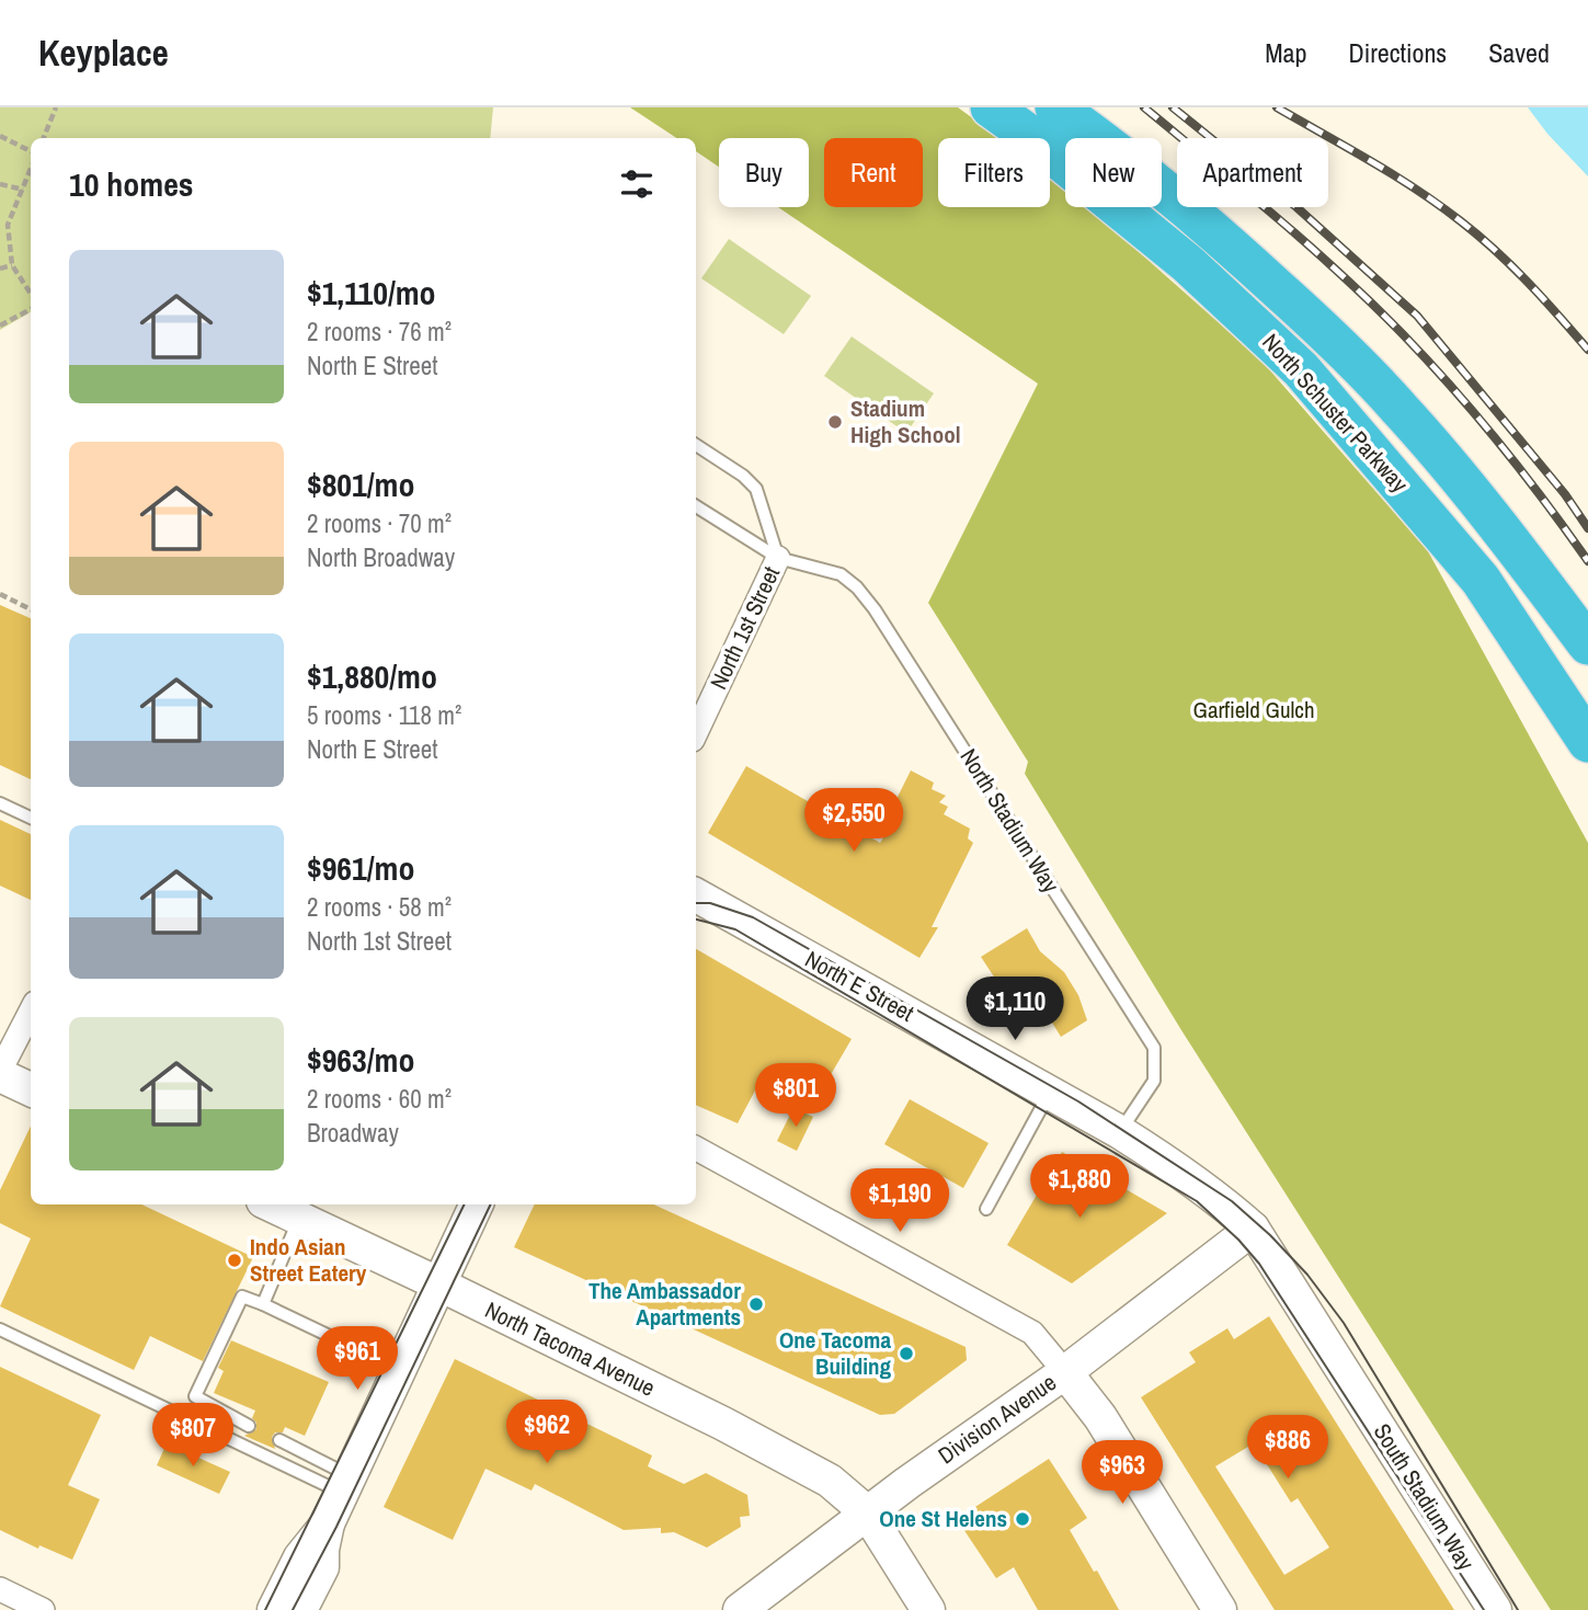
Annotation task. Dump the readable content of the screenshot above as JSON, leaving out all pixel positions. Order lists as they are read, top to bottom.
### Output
{
  "streets": {
    "highway": ["North Schuster Parkway"],
    "street": [
      "North 1st Street",
      "North E Street",
      "North Tacoma Avenue",
      "Division Avenue",
      "South Stadium Way"
    ],
    "lane": ["North Stadium Way"]
  },
  "crossings": [
    ["North 1st Street", "North Stadium Way"],
    ["North Stadium Way", "North E Street"],
    ["North E Street", "Division Avenue"],
    ["North E Street", "South Stadium Way"],
    ["North Tacoma Avenue", "Division Avenue"],
    ["Division Avenue", "South Stadium Way"]
  ],
  "parks": ["Garfield Gulch"],
  "places": [
    "Stadium High School",
    "Indo Asian Street Eatery",
    "The Ambassador Apartments",
    "One Tacoma Building",
    "One St Helens"
  ],
  "page": {
    "header": "Keyplace",
    "nav": ["Map", "Directions", "Saved"],
    "chip": [
      "Buy",
      "Rent",
      "Filters",
      "New",
      "Apartment"
    ],
    "heading": "10 homes",
    "list": [
      {
        "name": "$1,110/mo",
        "note": "2 rooms · 76 m² · North E Street"
      },
      {
        "name": "$801/mo",
        "note": "2 rooms · 70 m² · North Broadway"
      },
      {
        "name": "$1,880/mo",
        "note": "5 rooms · 118 m² · North E Street"
      },
      {
        "name": "$961/mo",
        "note": "2 rooms · 58 m² · North 1st Street"
      },
      {
        "name": "$963/mo",
        "note": "2 rooms · 60 m² · Broadway"
      }
    ],
    "price": [
      "$2,550",
      "$1,110",
      "$801",
      "$1,880",
      "$1,190",
      "$961",
      "$962",
      "$807",
      "$886",
      "$963"
    ]
  }
}
